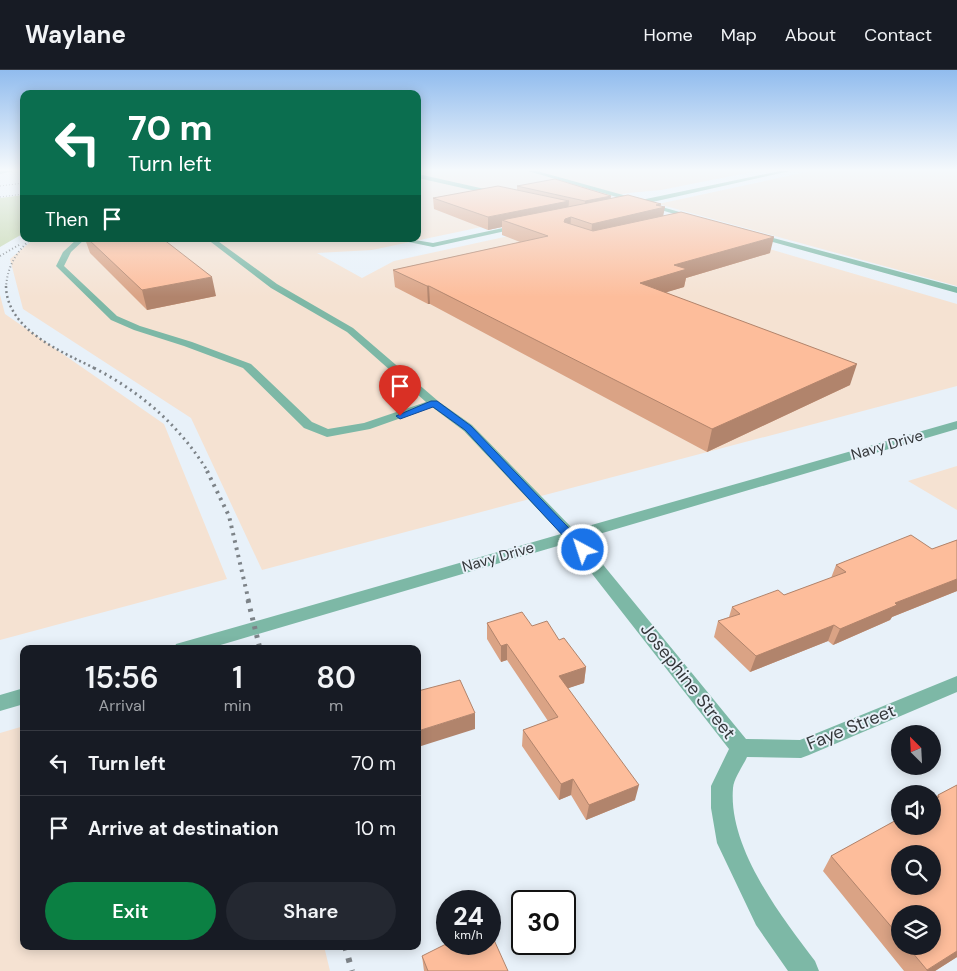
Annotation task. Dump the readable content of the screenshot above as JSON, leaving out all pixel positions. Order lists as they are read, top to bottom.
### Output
{
  "streets": {
    "street": ["Navy Drive", "Josephine Street", "Faye Street"]
  },
  "crossings": [
    ["Navy Drive", "Josephine Street"],
    ["Josephine Street", "Faye Street"]
  ],
  "north": "top left",
  "page": {
    "header": "Waylane",
    "nav": [
      "Home",
      "Map",
      "About",
      "Contact"
    ],
    "turn": ["70 m", "Turn left"],
    "then": "Then",
    "eta": [
      "15:56",
      "Arrival",
      "1",
      "min",
      "80",
      "m"
    ],
    "list": [
      {
        "name": "Turn left",
        "value": "70 m"
      },
      {
        "name": "Arrive at destination",
        "value": "10 m"
      }
    ],
    "buttons": ["Exit", "Share"],
    "speed": "24 km/h",
    "limit": "30"
  }
}
